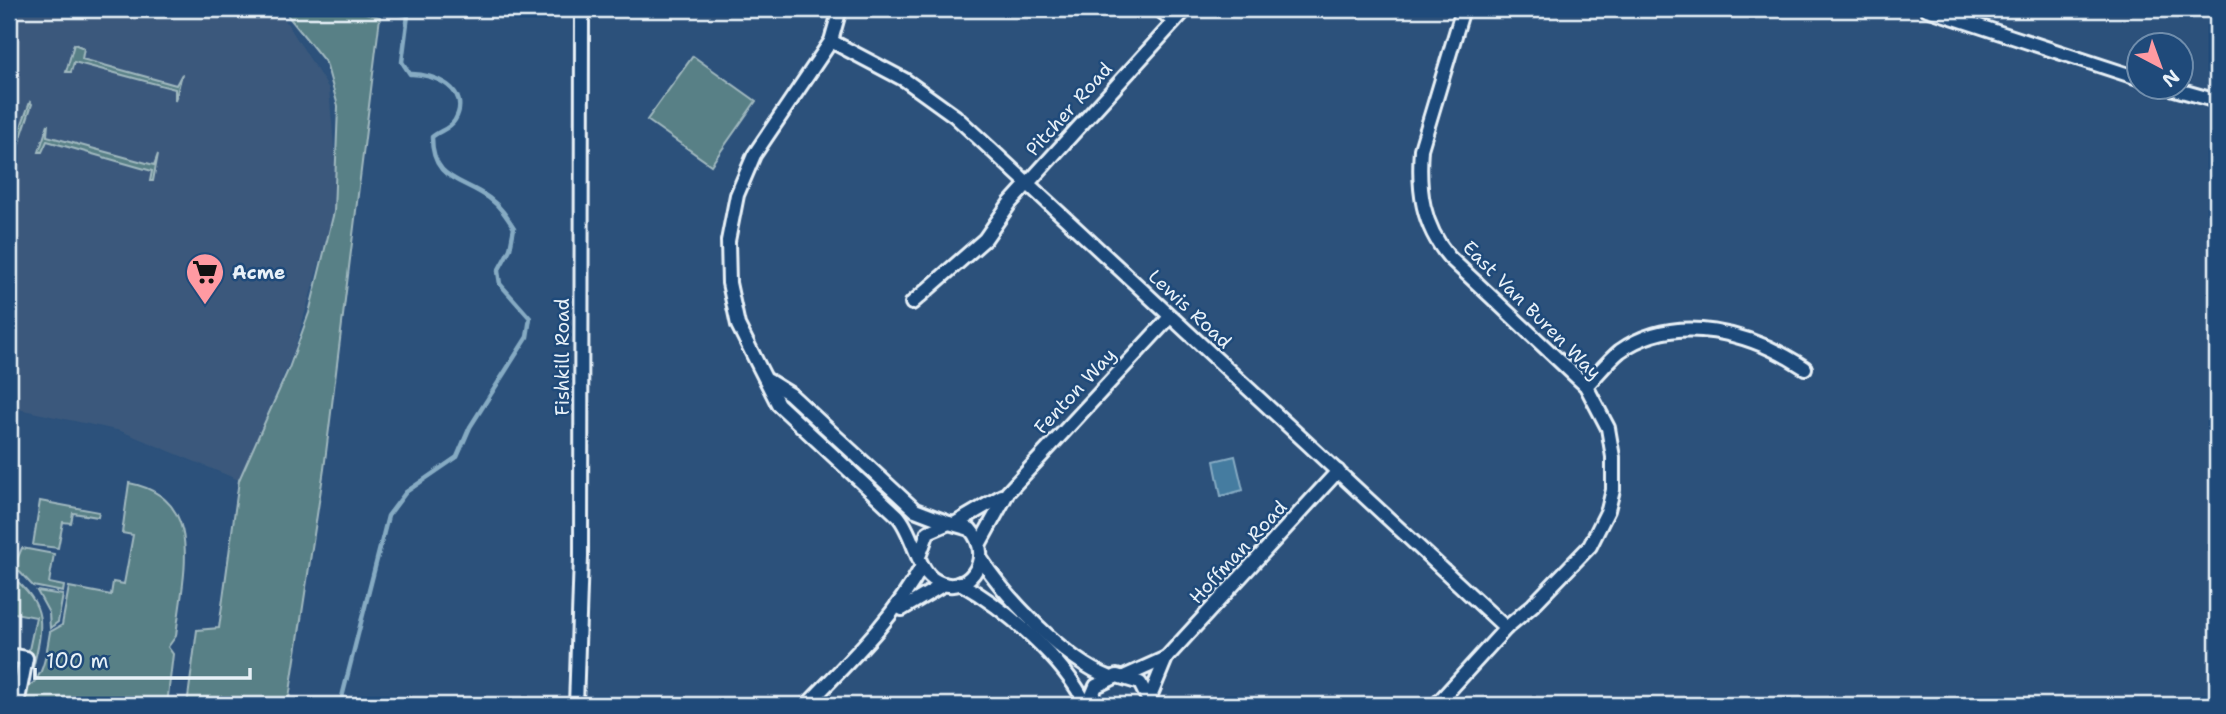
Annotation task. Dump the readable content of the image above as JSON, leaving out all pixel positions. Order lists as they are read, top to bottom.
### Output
{
  "streets": {
    "street": [
      "Pitcher Road",
      "Lewis Road",
      "East Van Buren Way",
      "Fishkill Road",
      "Fenton Way",
      "Hoffman Road"
    ]
  },
  "crossings": [
    ["Pitcher Road", "Lewis Road"],
    ["Lewis Road", "East Van Buren Way"],
    ["Lewis Road", "Fenton Way"],
    ["Lewis Road", "Hoffman Road"]
  ],
  "places": {
    "supermarket": ["Acme"]
  },
  "scale_bar": "100 m",
  "north": "bottom right"
}
